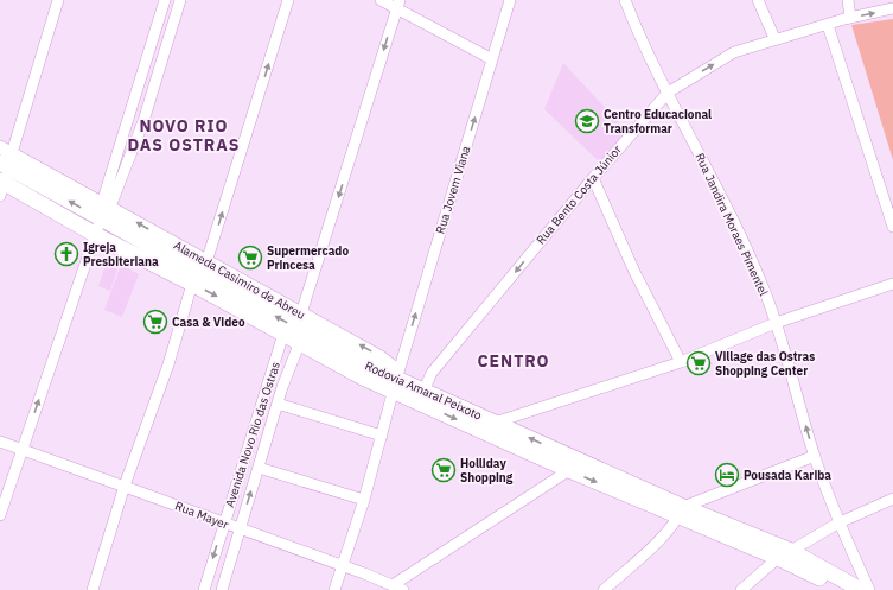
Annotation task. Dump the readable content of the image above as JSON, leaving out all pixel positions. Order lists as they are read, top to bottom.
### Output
{
  "streets": {
    "highway": ["Rodovia Amaral Peixoto"],
    "main road": ["Alameda Casimiro de Abreu"],
    "street": [
      "Rua Jovem Viana",
      "Rua Bento Costa Júnior",
      "Rua Jandira Moraes Pimentel",
      "Avenida Novo Rio das Ostras",
      "Rua Mayer"
    ]
  },
  "crossings": [
    ["Rua Jovem Viana", "Alameda Casimiro de Abreu"],
    ["Rua Jovem Viana", "Rodovia Amaral Peixoto"],
    ["Rua Jovem Viana", "Rua Mayer"],
    ["Rua Bento Costa Júnior", "Rua Jandira Moraes Pimentel"],
    ["Rua Bento Costa Júnior", "Rodovia Amaral Peixoto"],
    ["Alameda Casimiro de Abreu", "Rodovia Amaral Peixoto"],
    ["Rodovia Amaral Peixoto", "Avenida Novo Rio das Ostras"],
    ["Avenida Novo Rio das Ostras", "Rua Mayer"]
  ],
  "one_way": ["Rua Jovem Viana", "Alameda Casimiro de Abreu"],
  "districts": ["NOVO RIO DAS OSTRAS", "CENTRO"],
  "places": {
    "school or university": ["Centro Educacional Transformar"],
    "church": ["Igreja Presbiteriana"],
    "supermarket": [
      "Supermercado Princesa",
      "Casa & Video",
      "Village das Ostras Shopping Center",
      "Holliday Shopping"
    ],
    "hotel": ["Pousada Kariba"]
  }
}
